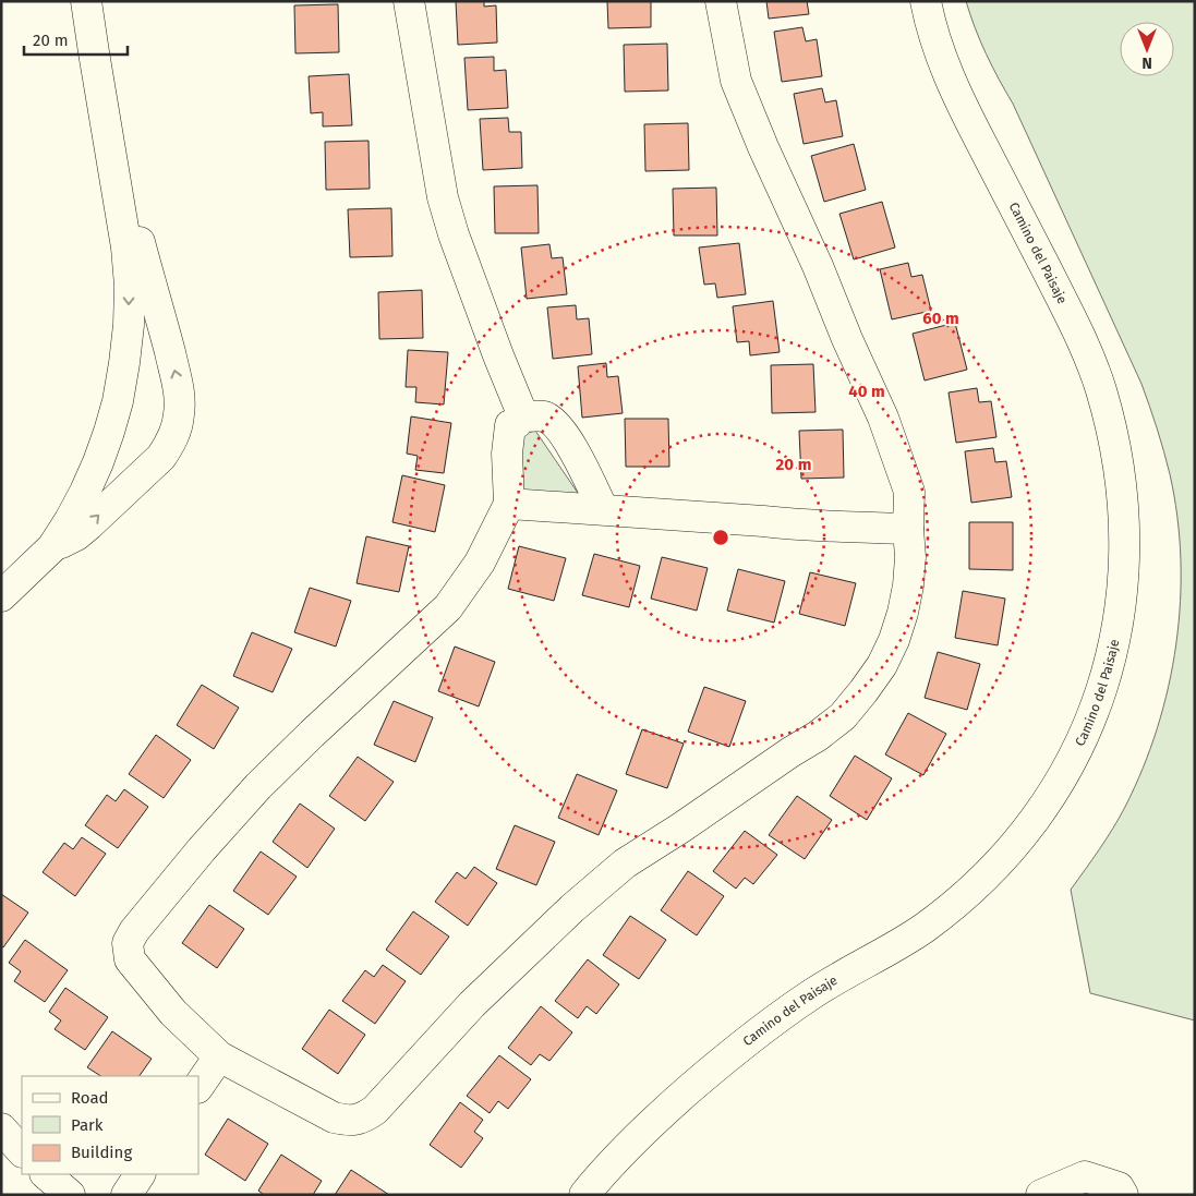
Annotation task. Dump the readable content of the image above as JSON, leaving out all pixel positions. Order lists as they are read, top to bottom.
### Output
{
  "streets": {
    "street": ["Camino del Paisaje"]
  },
  "legend": ["Road", "Park", "Building"],
  "scale_bar": "20 m",
  "north": "bottom",
  "rings": ["60 m", "40 m", "20 m"]
}
